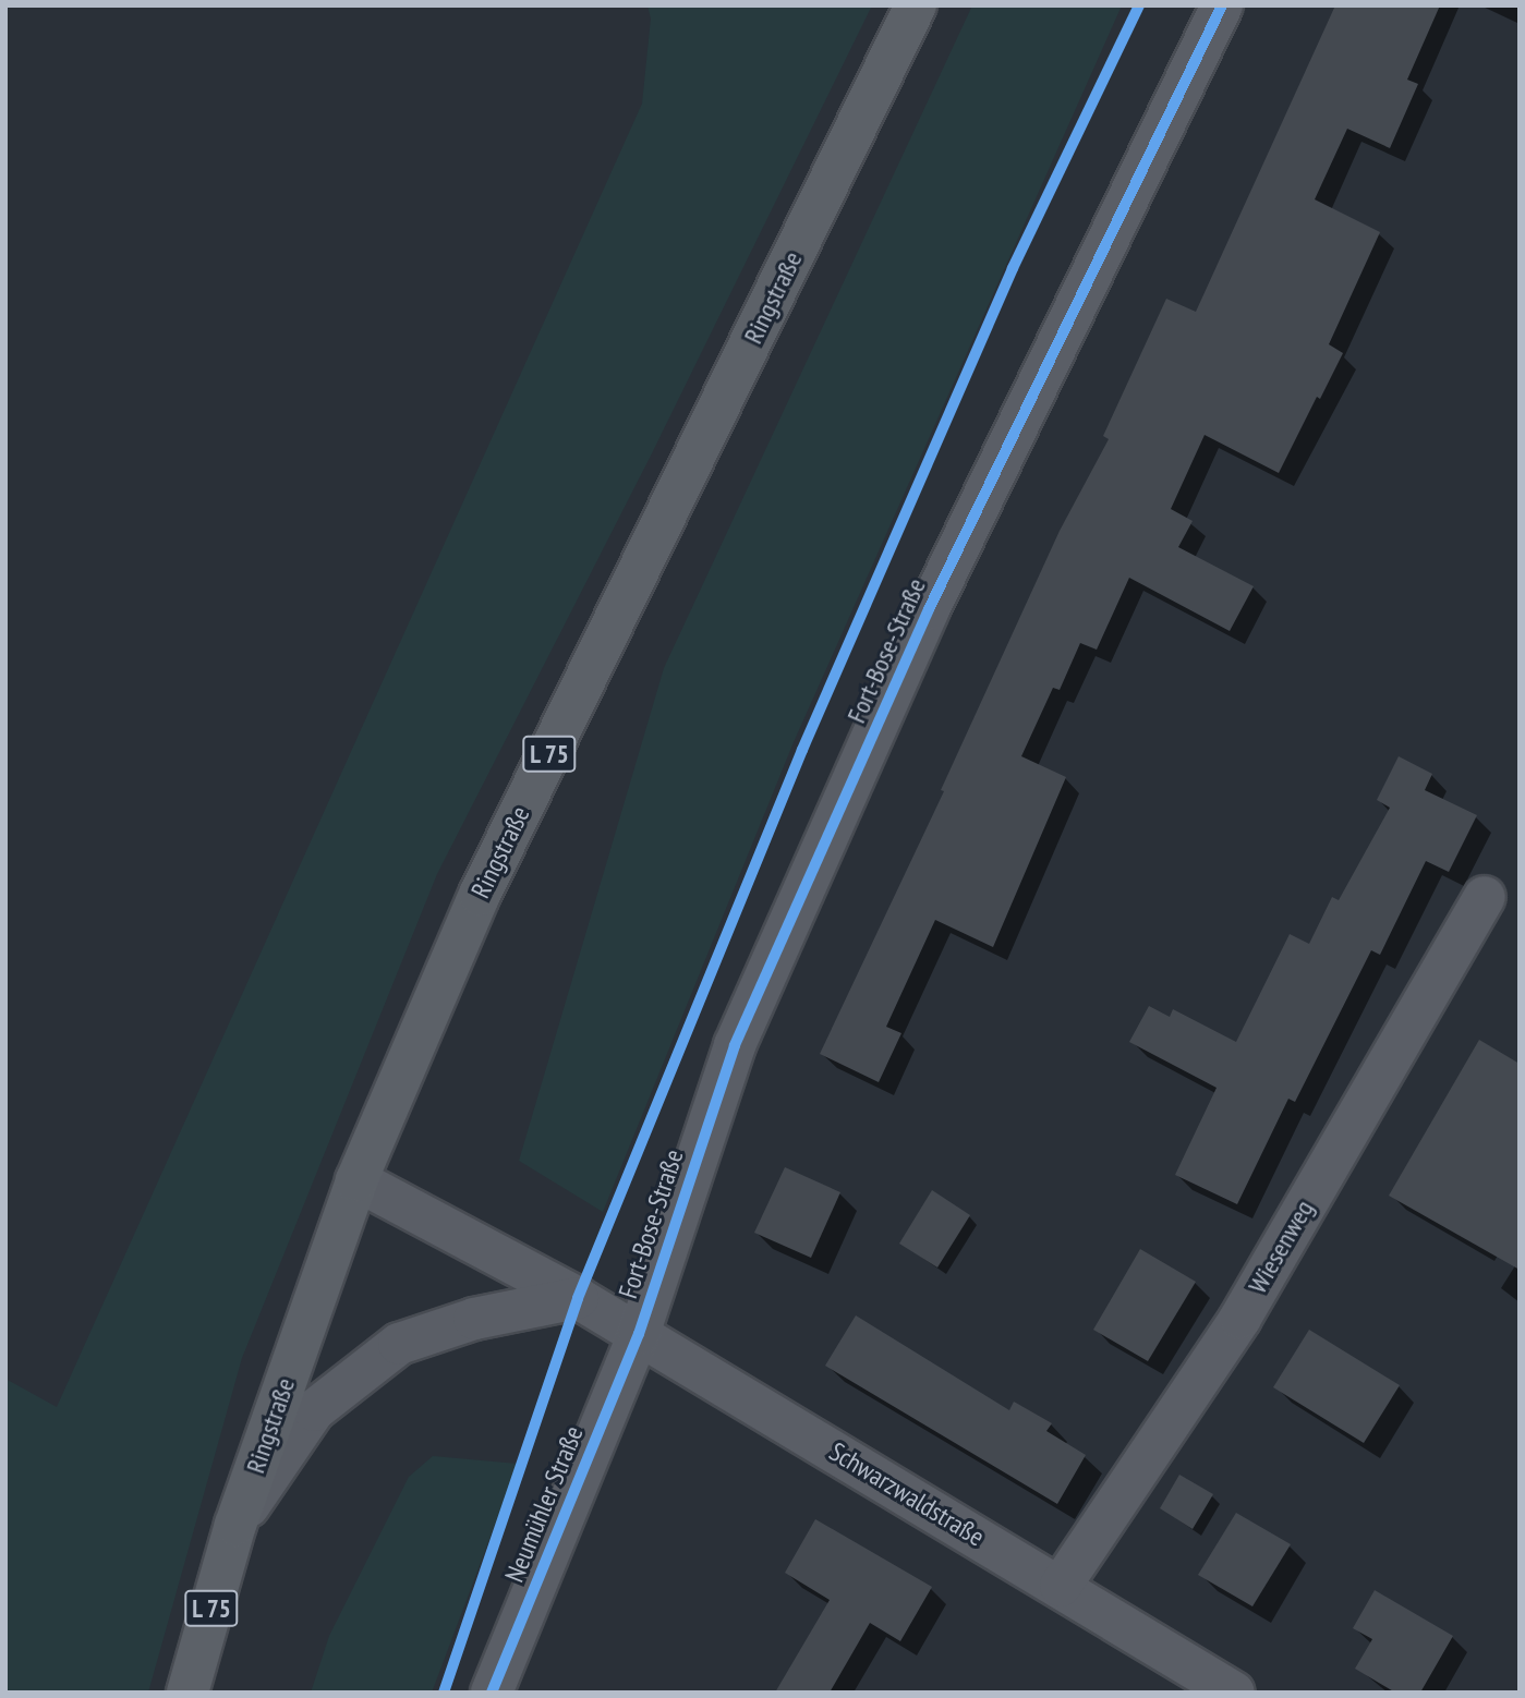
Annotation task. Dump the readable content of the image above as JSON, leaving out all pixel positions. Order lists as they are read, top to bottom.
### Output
{
  "streets": {
    "main road": ["Ringstraße", "L 75"],
    "street": [
      "Fort-Bose-Straße",
      "Wiesenweg",
      "Schwarzwaldstraße",
      "Neumühler Straße"
    ]
  },
  "crossings": [
    ["Ringstraße", "Schwarzwaldstraße"],
    ["Fort-Bose-Straße", "Schwarzwaldstraße"],
    ["Fort-Bose-Straße", "Neumühler Straße"],
    ["Wiesenweg", "Schwarzwaldstraße"],
    ["Schwarzwaldstraße", "Neumühler Straße"]
  ]
}
